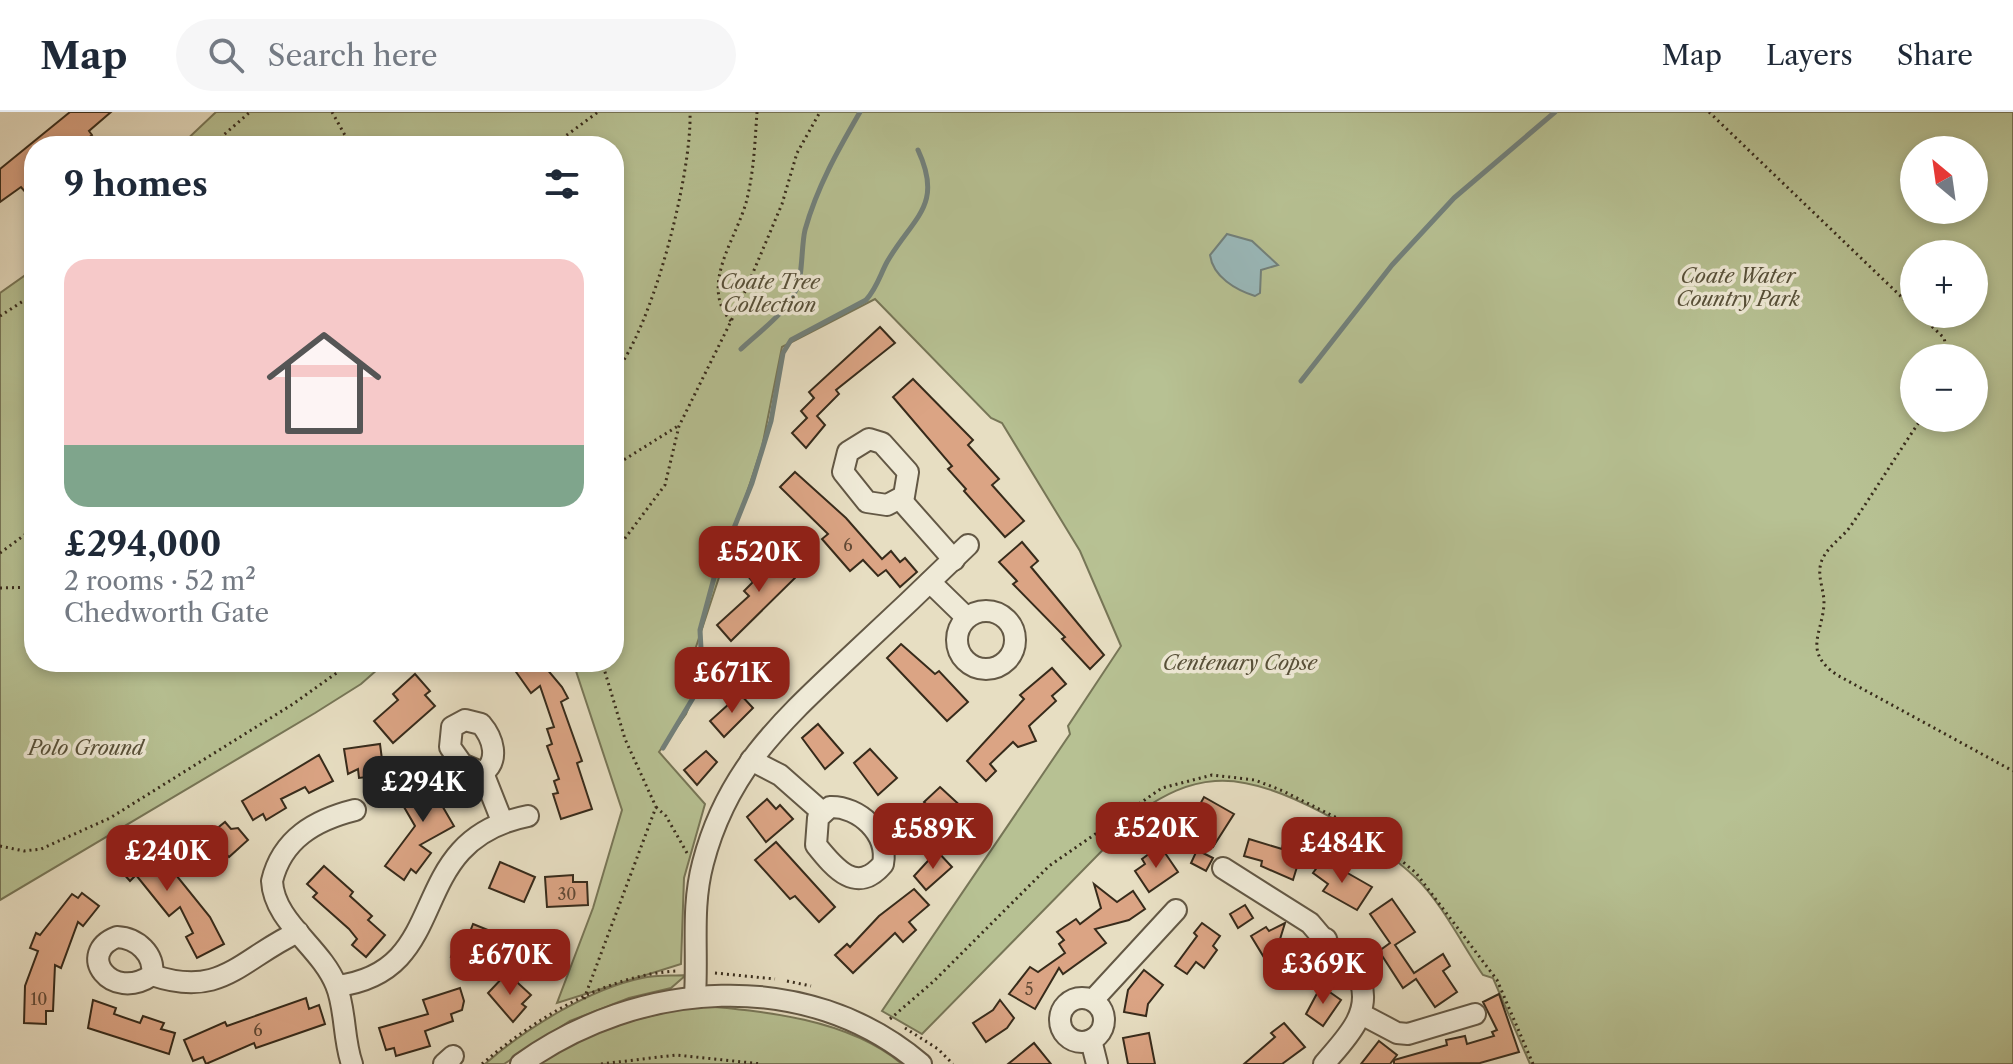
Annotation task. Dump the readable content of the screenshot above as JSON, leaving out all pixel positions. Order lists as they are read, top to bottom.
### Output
{
  "parks": [
    "Coate Water Country Park",
    "Coate Tree Collection",
    "Centenary Copse",
    "Polo Ground"
  ],
  "house_numbers": [
    "6",
    "30",
    "5",
    "10",
    "6"
  ],
  "north": "top left",
  "page": {
    "header": "Map",
    "search": "Search here",
    "nav": ["Map", "Layers", "Share"],
    "map_buttons": ["+", "−"],
    "heading": "9 homes",
    "list": [
      {
        "name": "£294,000",
        "note": "2 rooms · 52 m² · Chedworth Gate"
      }
    ],
    "price": [
      "£520K",
      "£671K",
      "£294K",
      "£520K",
      "£589K",
      "£484K",
      "£240K",
      "£670K",
      "£369K"
    ]
  }
}
